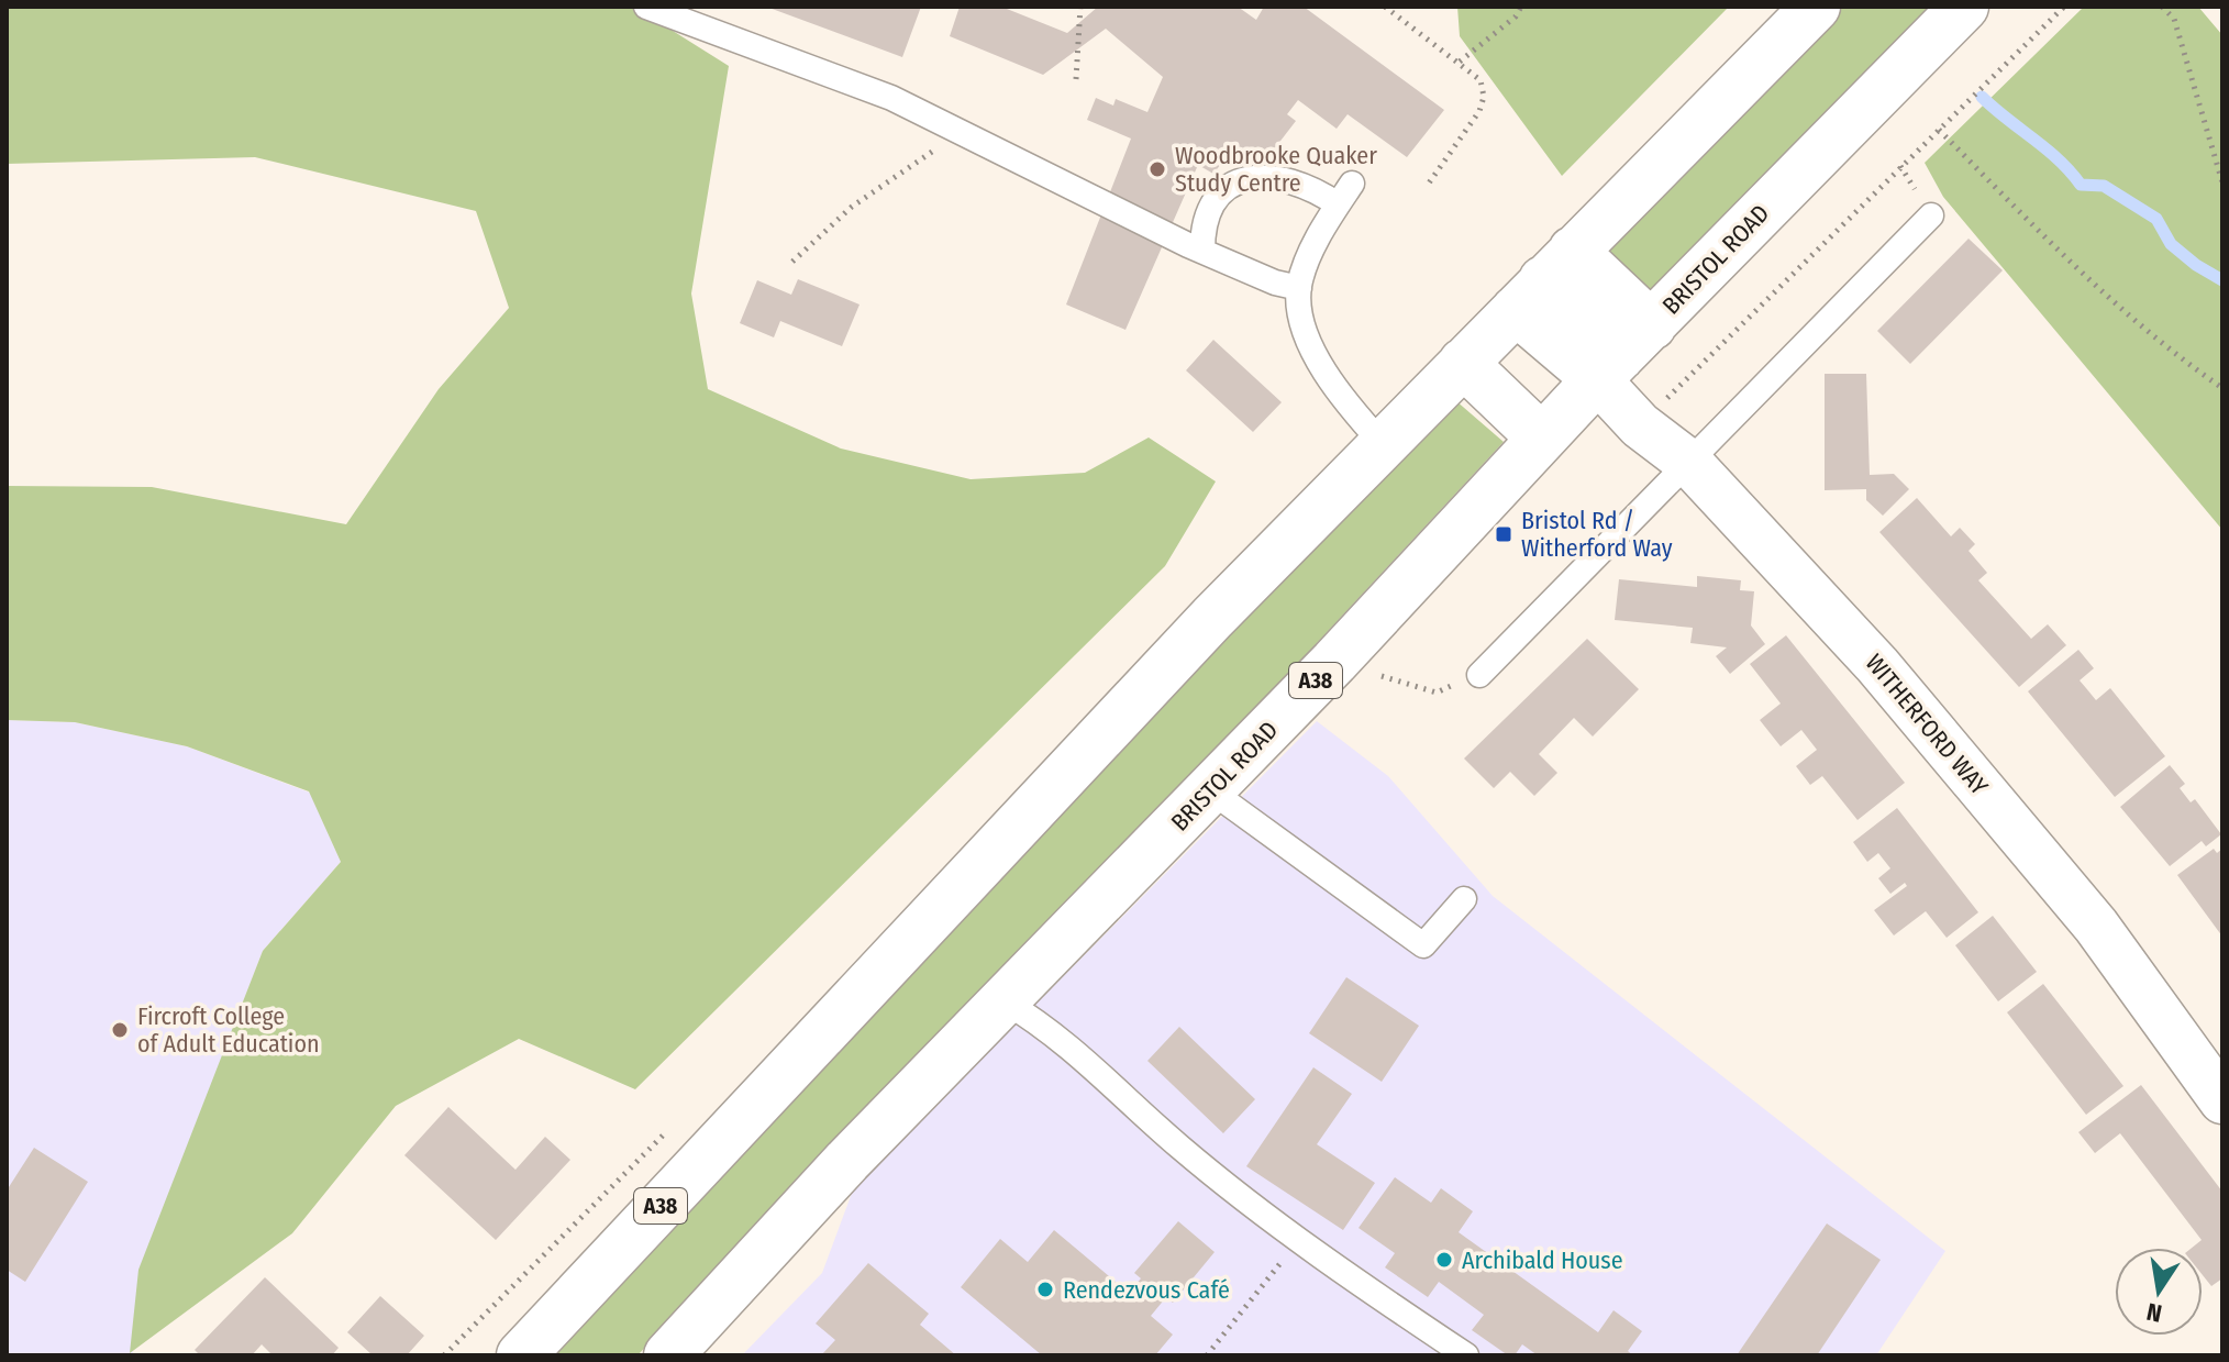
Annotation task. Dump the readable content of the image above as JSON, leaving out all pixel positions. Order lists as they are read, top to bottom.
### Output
{
  "streets": {
    "highway": ["BRISTOL ROAD", "A38"],
    "street": ["WITHERFORD WAY"]
  },
  "crossings": [
    ["BRISTOL ROAD", "WITHERFORD WAY"]
  ],
  "places": {
    "other": [
      "Woodbrooke Quaker Study Centre",
      "Fircroft College of Adult Education",
      "Archibald House",
      "Rendezvous Café"
    ],
    "transit": ["Bristol Rd / Witherford Way"]
  },
  "north": "bottom"
}
